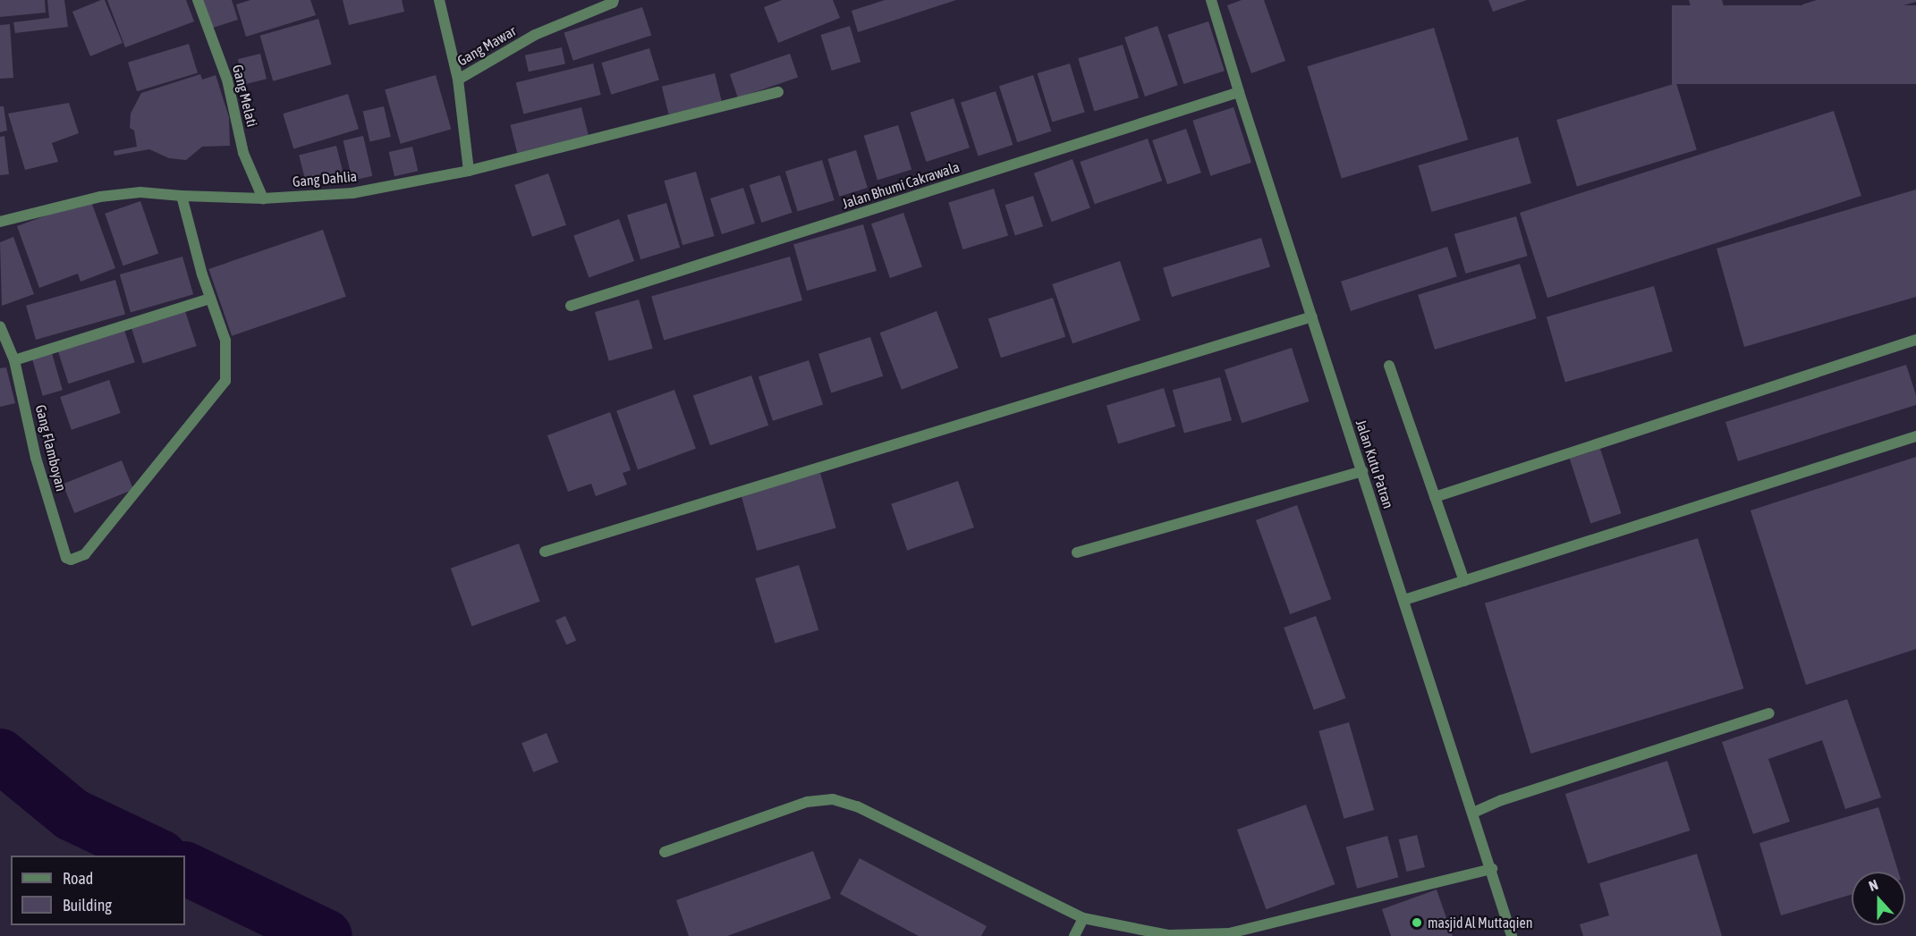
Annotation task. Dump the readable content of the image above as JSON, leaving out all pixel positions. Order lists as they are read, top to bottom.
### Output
{
  "streets": {
    "street": [
      "Gang Mawar",
      "Gang Melati",
      "Gang Dahlia",
      "Jalan Bhumi Cakrawala",
      "Gang Flamboyan",
      "Jalan Kutu Patran"
    ]
  },
  "crossings": [
    ["Gang Mawar", "Gang Dahlia"],
    ["Gang Melati", "Gang Dahlia"],
    ["Jalan Bhumi Cakrawala", "Jalan Kutu Patran"]
  ],
  "places": ["masjid Al Muttaqien"],
  "legend": ["Road", "Building"],
  "north": "top"
}
